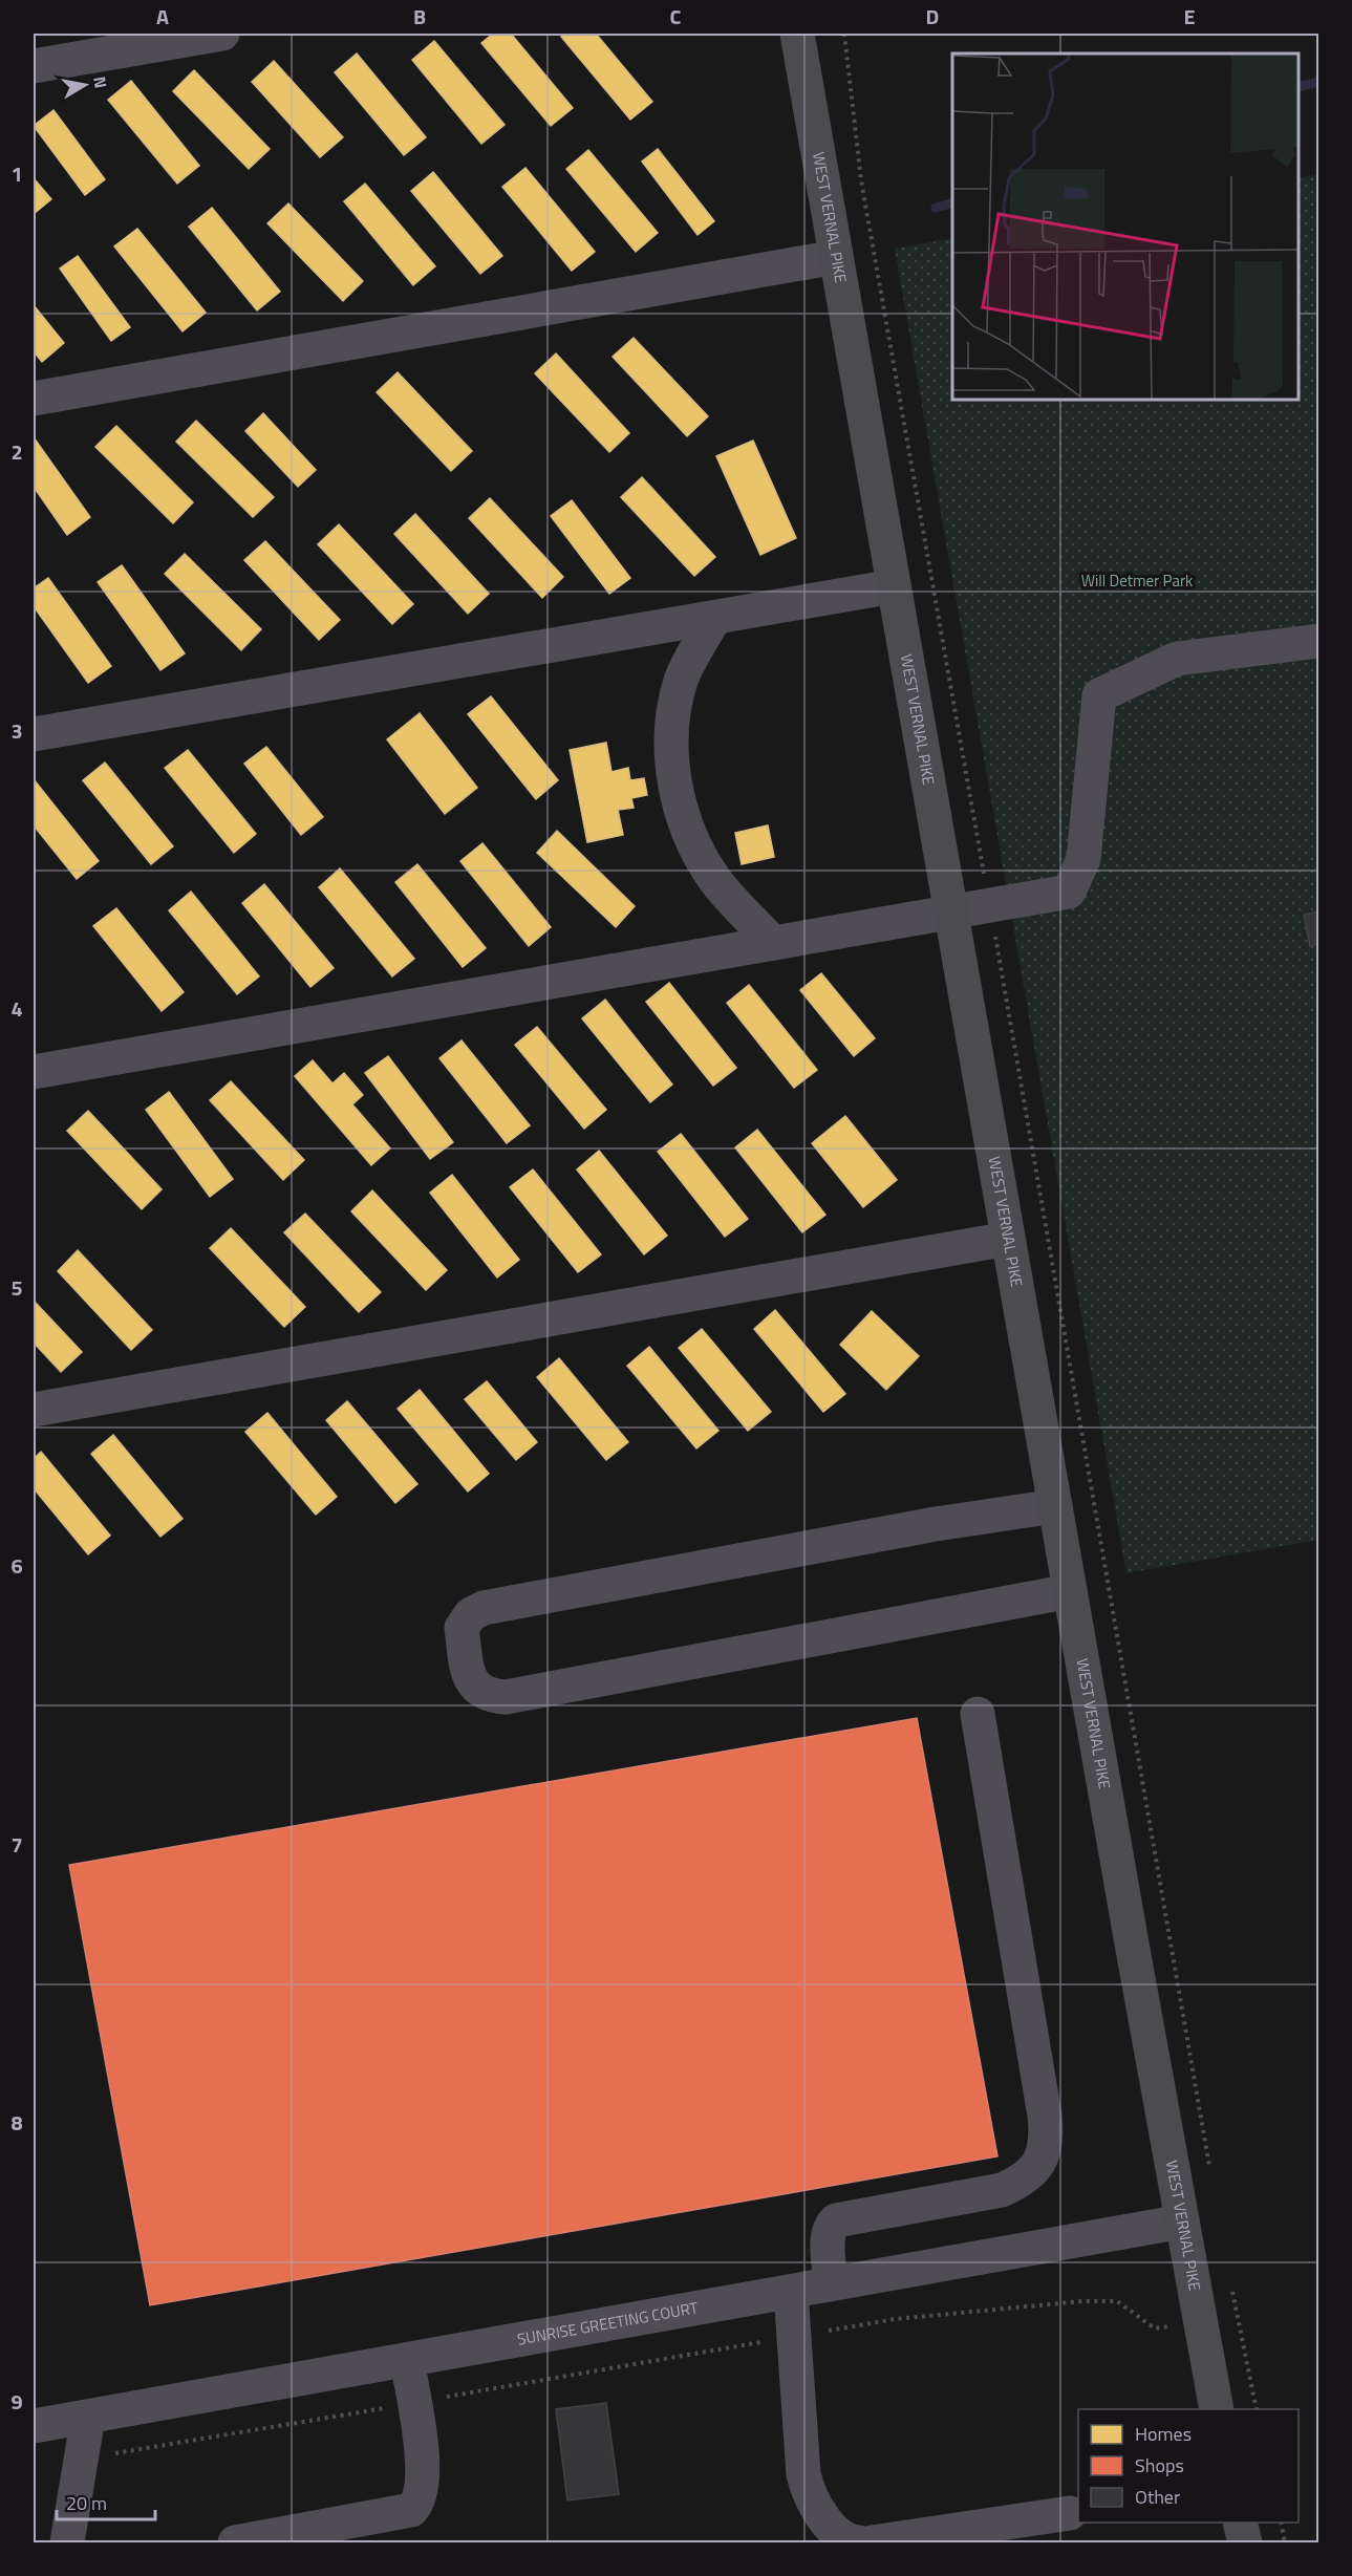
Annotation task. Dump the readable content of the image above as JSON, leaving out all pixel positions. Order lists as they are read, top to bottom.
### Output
{
  "streets": {
    "main road": ["WEST VERNAL PIKE"],
    "street": ["SUNRISE GREETING COURT"]
  },
  "crossings": [
    ["WEST VERNAL PIKE", "SUNRISE GREETING COURT"]
  ],
  "parks": ["Will Detmer Park"],
  "legend": ["Homes", "Shops", "Other"],
  "scale_bar": "20 m",
  "north": "right",
  "grid": {
    "columns": [
      "A",
      "B",
      "C",
      "D",
      "E"
    ],
    "rows": [
      "1",
      "2",
      "3",
      "4",
      "5",
      "6",
      "7",
      "8",
      "9"
    ]
  }
}
